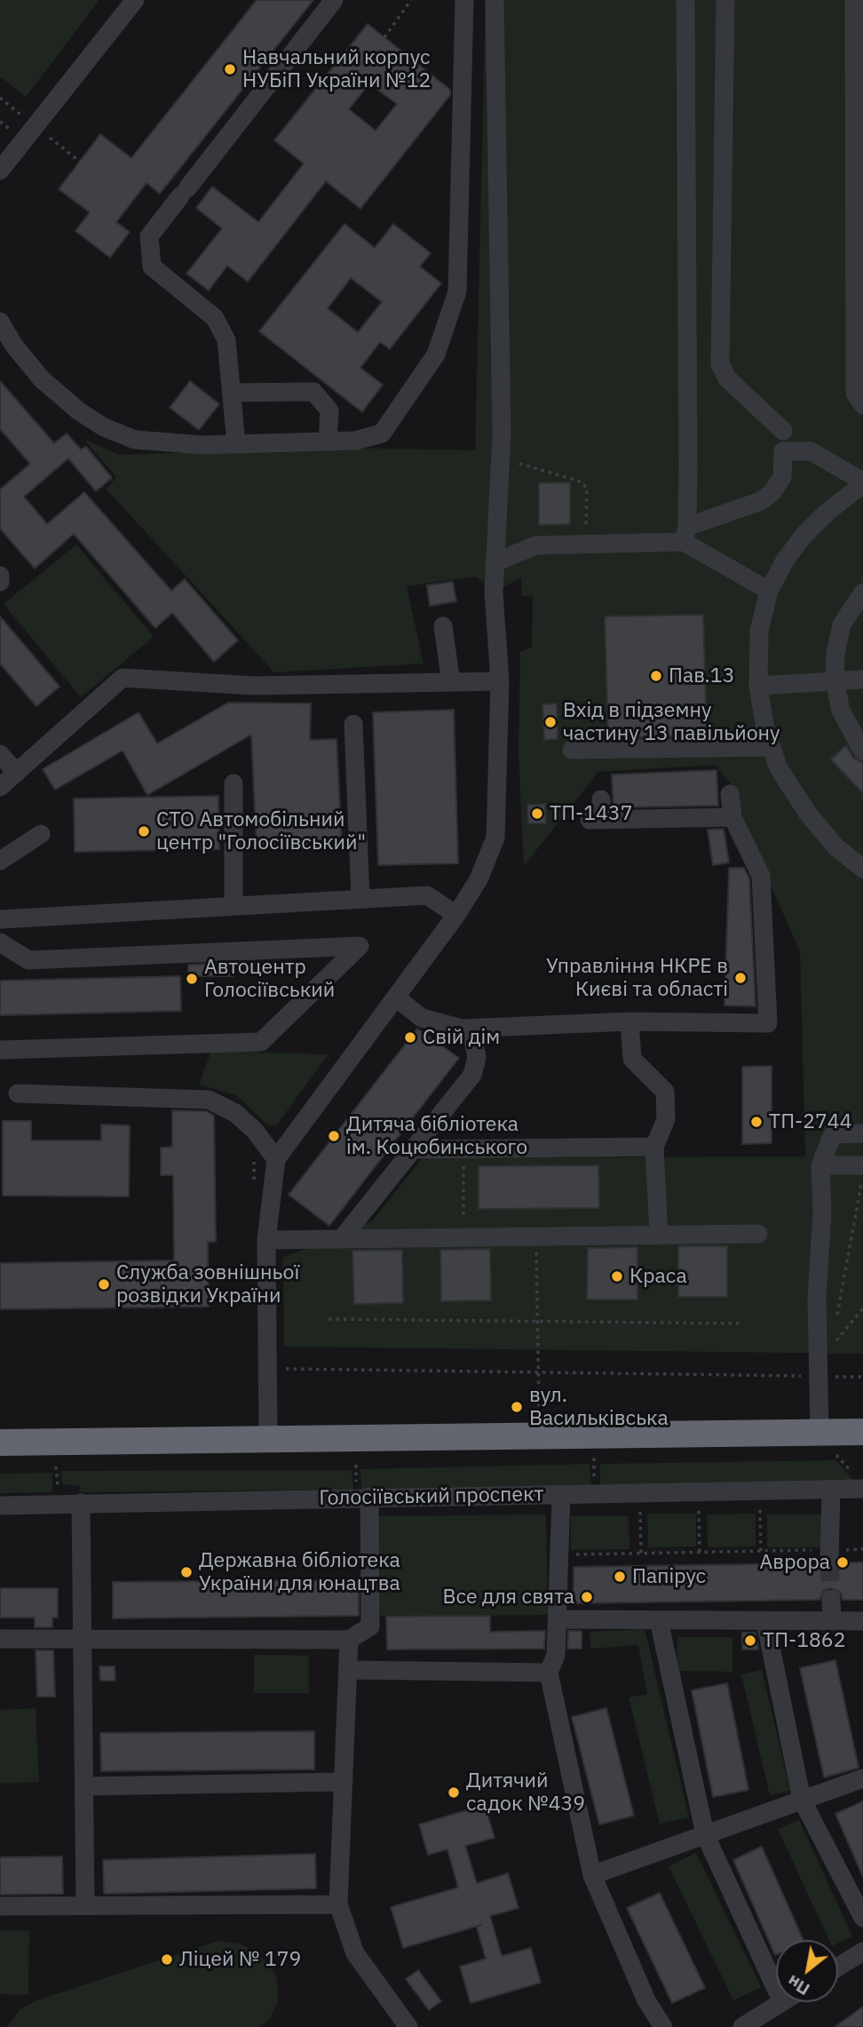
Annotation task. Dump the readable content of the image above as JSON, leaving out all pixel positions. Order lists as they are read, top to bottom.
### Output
{
  "streets": {
    "street": ["Голосіївський проспект"]
  },
  "places": [
    "Навчальний корпус НУБіП України №12",
    "Пав.13",
    "Вхід в підземну частину 13 павільйону",
    "ТП-1437",
    "СТО Автомобільний центр \"Голосіївський\"",
    "Управління НКРЕ в Києві та області",
    "Автоцентр Голосіївський",
    "Свій дім",
    "ТП-2744",
    "Дитяча бібліотека ім. Коцюбинського",
    "Краса",
    "Служба зовнішньої розвідки України",
    "вул. Васильківська",
    "Аврора",
    "Державна бібліотека України для юнацтва",
    "Папірус",
    "Все для свята",
    "ТП-1862",
    "Дитячий садок №439",
    "Ліцей № 179"
  ],
  "north": "bottom left"
}
